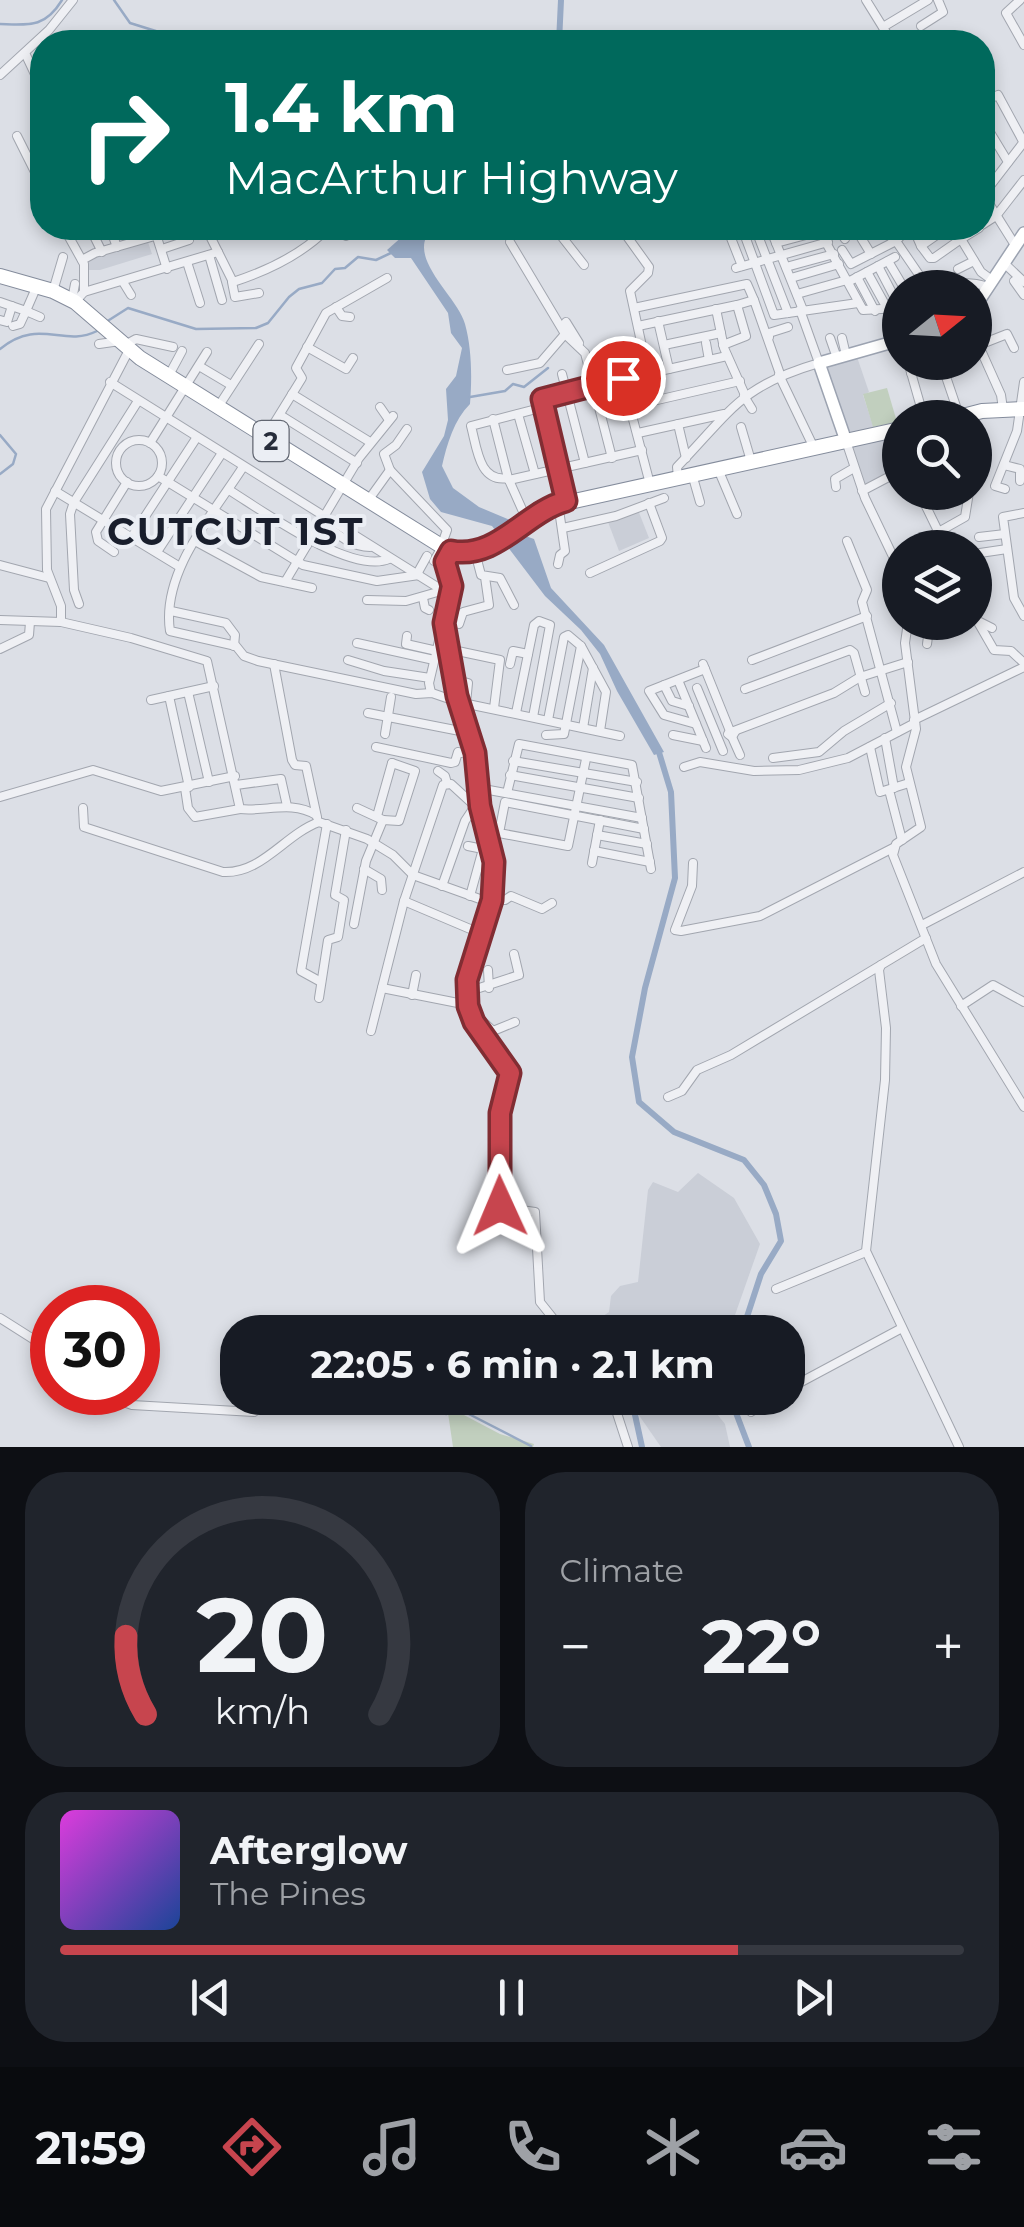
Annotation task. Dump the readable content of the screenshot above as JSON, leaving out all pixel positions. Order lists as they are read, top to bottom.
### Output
{
  "streets": {
    "highway": ["2"]
  },
  "districts": ["CUTCUT 1ST"],
  "north": "right",
  "page": {
    "turn": ["1.4 km", "MacArthur Highway"],
    "limit": "30",
    "trip": "22:05 · 6 min · 2.1 km",
    "tile": "Climate",
    "heat": ["−", "22°", "+"],
    "song": ["Afterglow", "The Pines"],
    "tabs": "21:59",
    "gauge": ["20", "km/h"]
  }
}
